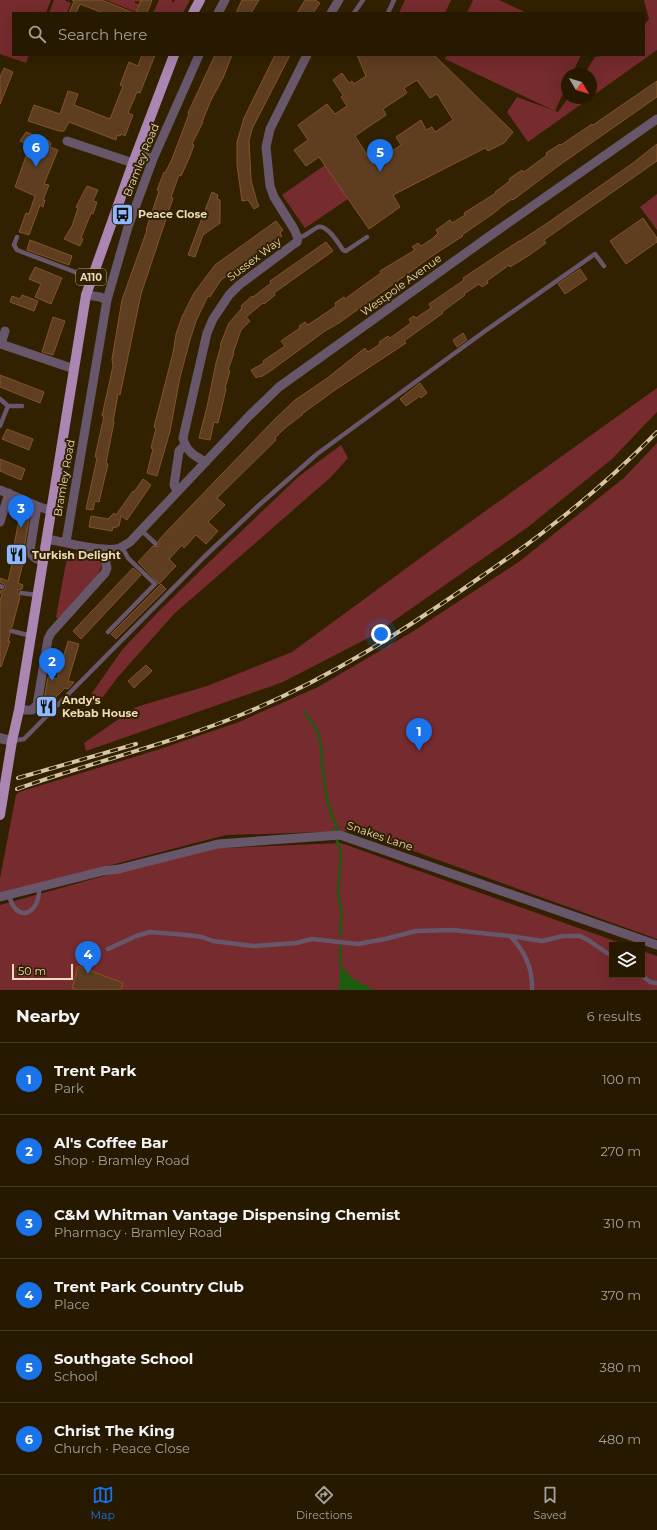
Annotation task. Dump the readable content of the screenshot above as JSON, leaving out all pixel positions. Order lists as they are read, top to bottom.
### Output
{
  "streets": {
    "main road": ["Bramley Road", "A110"],
    "street": ["Sussex Way", "Westpole Avenue", "Snakes Lane"]
  },
  "crossings": [
    ["Sussex Way", "Westpole Avenue"]
  ],
  "places": {
    "bus stop": ["Peace Close"],
    "restaurant": ["Turkish Delight", "Andy's Kebab House"]
  },
  "scale_bar": "50 m",
  "north": "bottom right",
  "page": {
    "search": "Search here",
    "pins": [
      "6",
      "5",
      "3",
      "2",
      "1",
      "4"
    ],
    "scale": "50 m",
    "heading": ["Nearby", "6 results"],
    "list": [
      {
        "mark": "1",
        "name": "Trent Park",
        "note": "Park",
        "value": "100 m"
      },
      {
        "mark": "2",
        "name": "Al's Coffee Bar",
        "note": "Shop · Bramley Road",
        "value": "270 m"
      },
      {
        "mark": "3",
        "name": "C&M Whitman Vantage Dispensing Chemist",
        "note": "Pharmacy · Bramley Road",
        "value": "310 m"
      },
      {
        "mark": "4",
        "name": "Trent Park Country Club",
        "note": "Place",
        "value": "370 m"
      },
      {
        "mark": "5",
        "name": "Southgate School",
        "note": "School",
        "value": "380 m"
      },
      {
        "mark": "6",
        "name": "Christ The King",
        "note": "Church · Peace Close",
        "value": "480 m"
      }
    ],
    "nav": ["Map", "Directions", "Saved"]
  }
}
